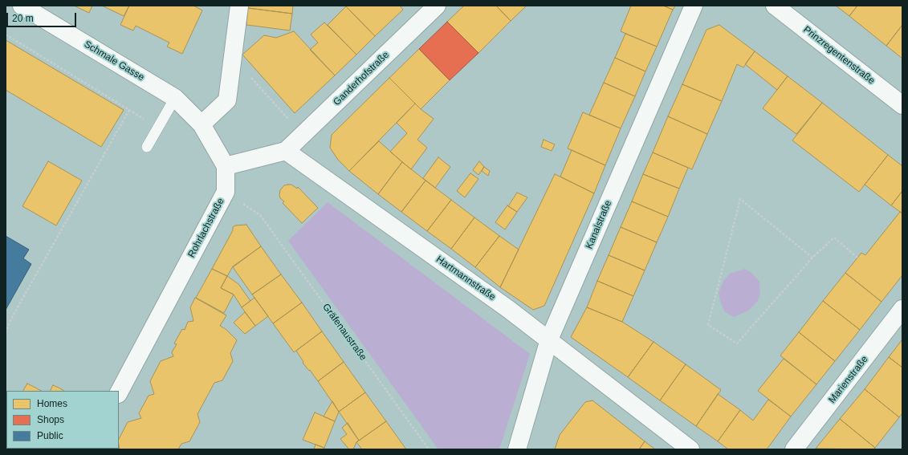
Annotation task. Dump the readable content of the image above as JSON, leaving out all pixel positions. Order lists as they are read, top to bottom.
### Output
{
  "streets": {
    "street": [
      "Prinzregentenstraße",
      "Schmale Gasse",
      "Ganderhofstraße",
      "Kanalstraße",
      "Rohrlachstraße",
      "Hartmannstraße",
      "Marienstraße"
    ],
    "path": ["Gräfenaustraße"]
  },
  "crossings": [
    ["Ganderhofstraße", "Hartmannstraße"],
    ["Kanalstraße", "Hartmannstraße"]
  ],
  "legend": ["Homes", "Shops", "Public"],
  "scale_bar": "20 m"
}
